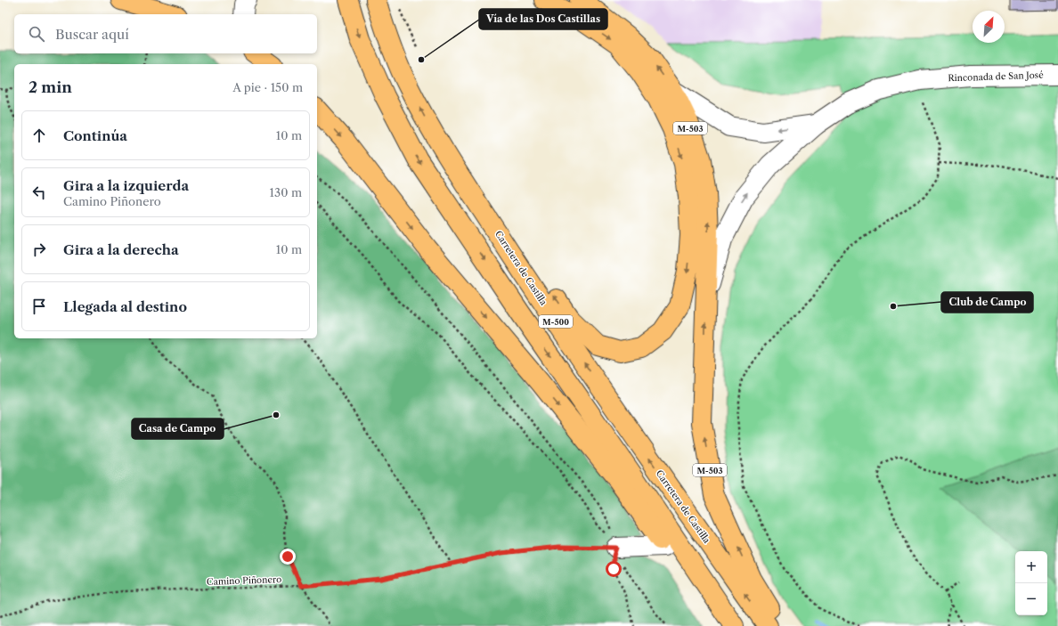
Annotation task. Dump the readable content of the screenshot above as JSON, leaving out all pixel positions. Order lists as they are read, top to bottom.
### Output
{
  "streets": {
    "highway": ["M-503", "Carretera de Castilla", "M-500"],
    "lane": ["Rinconada de San José"],
    "path": ["Camino Piñonero"]
  },
  "crossings": [
    ["Rinconada de San José", "M-503"],
    ["Carretera de Castilla", "M-500"]
  ],
  "one_way": ["Rinconada de San José"],
  "places": ["Vía de las Dos Castillas", "Club de Campo", "Casa de Campo"],
  "north": "top right",
  "page": {
    "search": "Buscar aquí",
    "heading": ["2 min", "A pie · 150 m"],
    "list": [
      ["Continúa", "10 m"],
      ["Gira a la izquierda", "Camino Piñonero", "130 m"],
      ["Gira a la derecha", "10 m"],
      "Llegada al destino"
    ],
    "map_buttons": ["+", "−"]
  }
}
